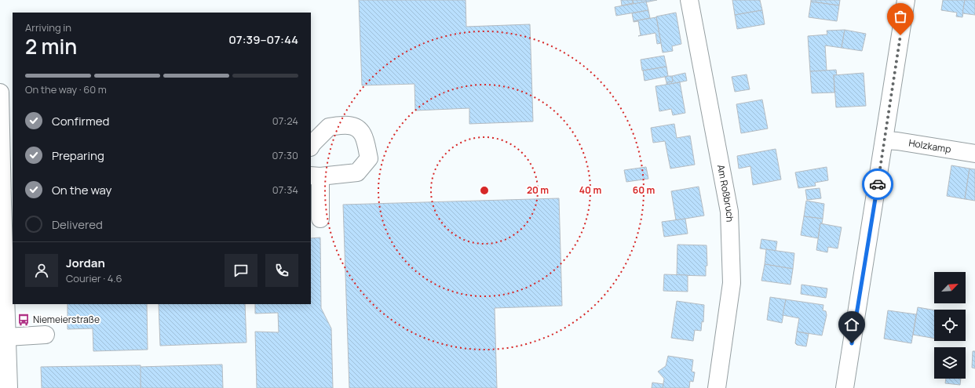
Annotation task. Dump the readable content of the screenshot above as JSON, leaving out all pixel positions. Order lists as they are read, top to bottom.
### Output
{
  "streets": {
    "street": ["Holzkamp", "Am Roßbruch"]
  },
  "places": {
    "bus stop": ["Niemeierstraße"]
  },
  "north": "top right",
  "page": {
    "heading": ["2 min", "Arriving in", "07:39–07:44"],
    "panel": ["Jordan", "Courier · 4.6"],
    "bar": "On the way · 60 m",
    "list": [
      ["Confirmed", "07:24"],
      ["Preparing", "07:30"],
      ["On the way", "07:34"],
      "Delivered"
    ]
  },
  "rings": ["20 m", "40 m", "60 m"]
}
